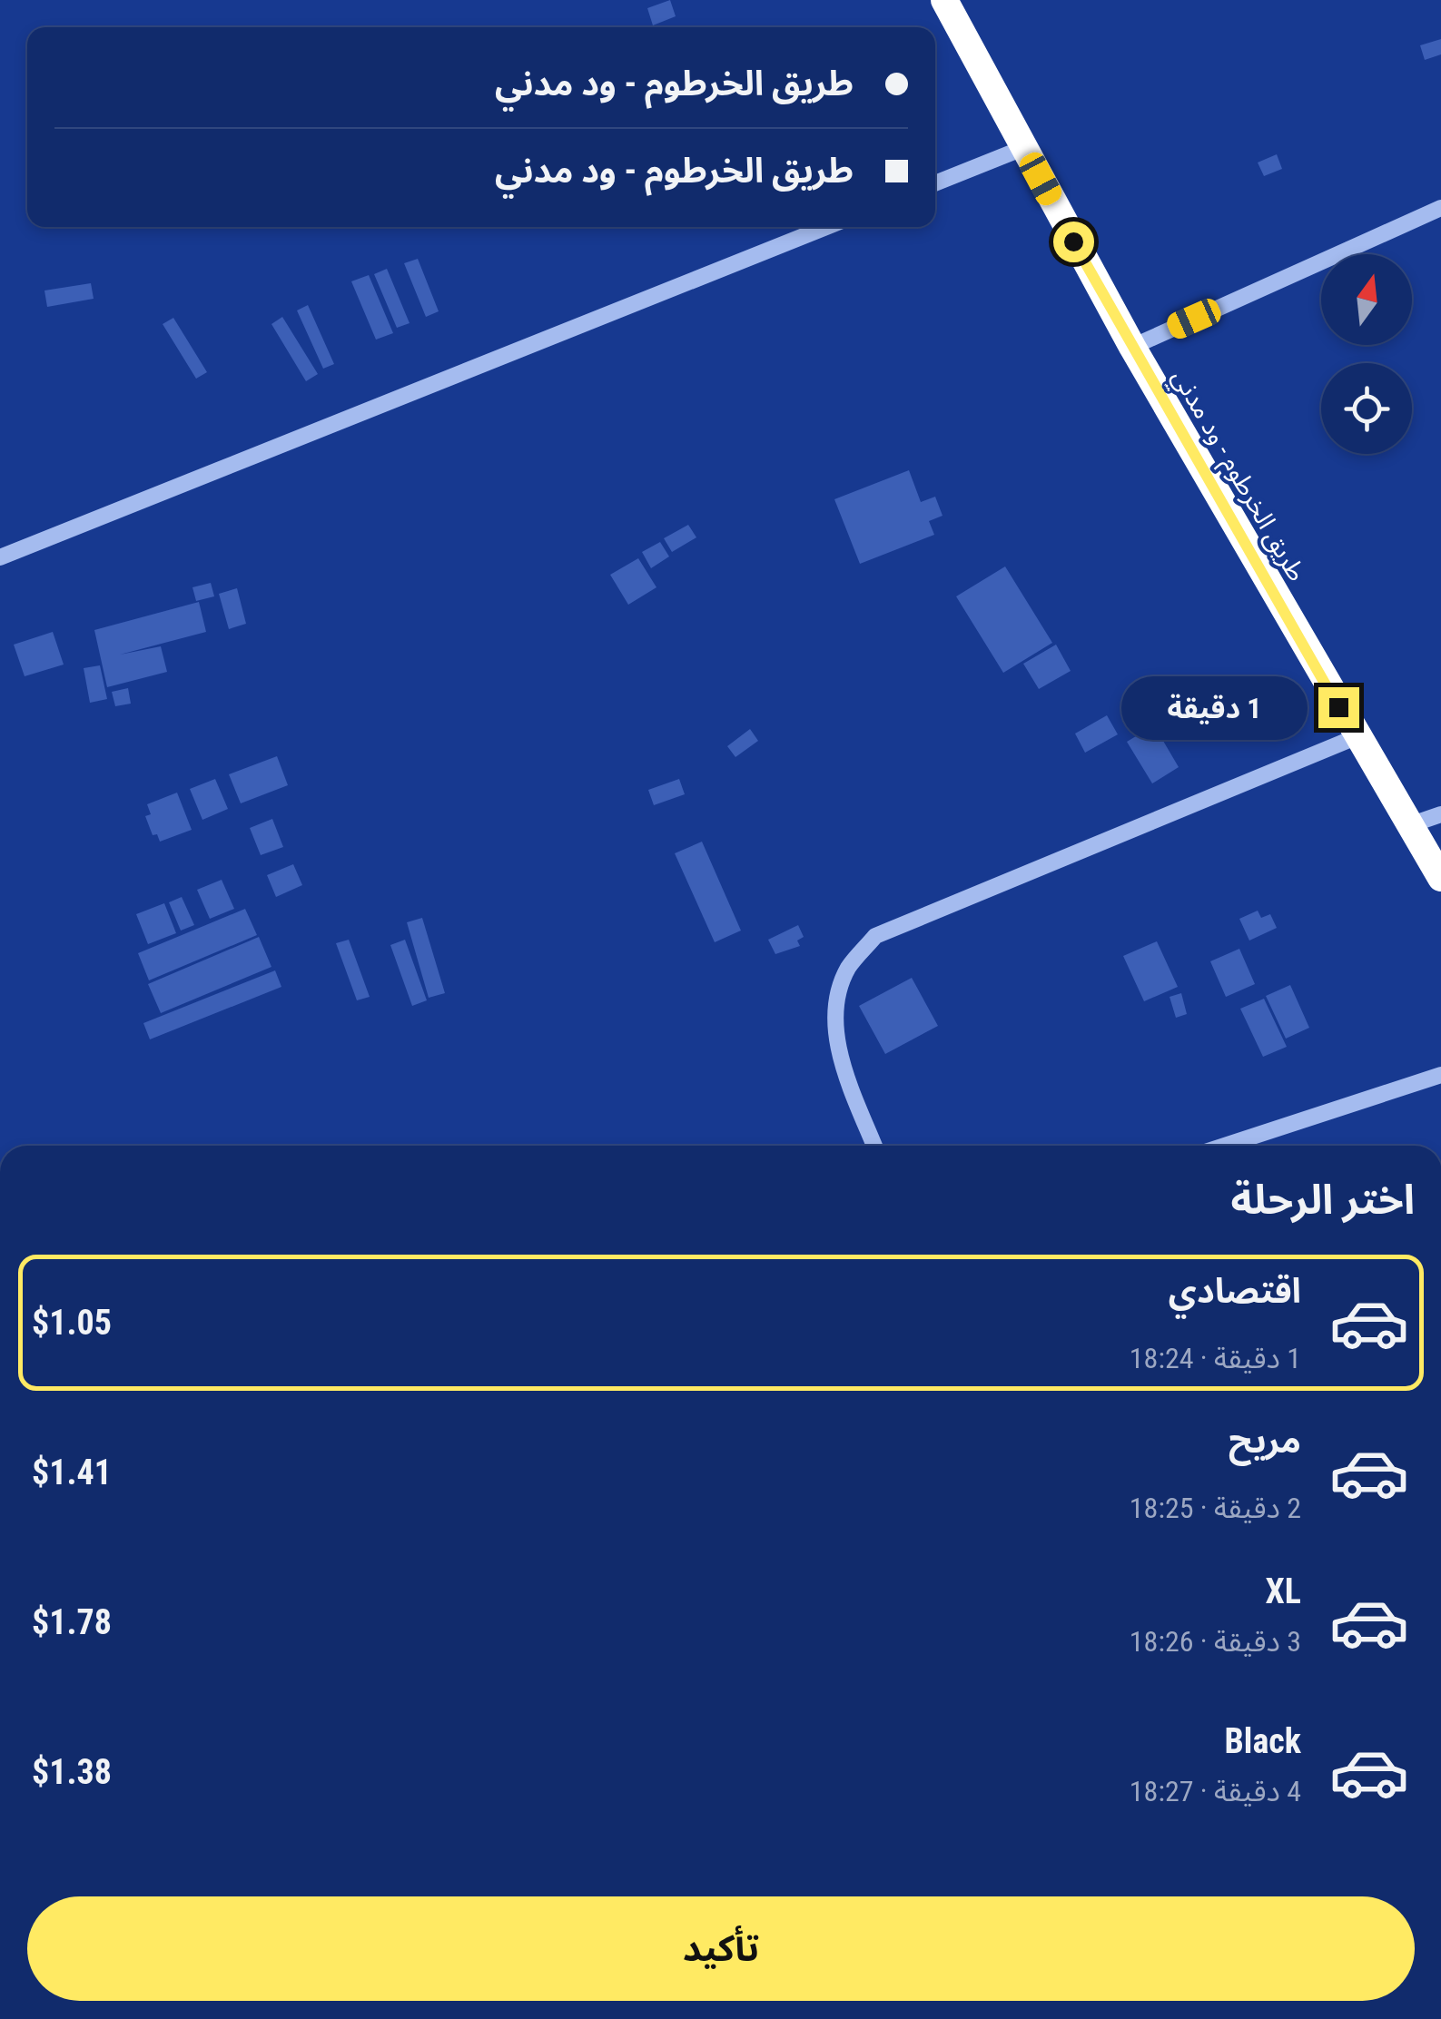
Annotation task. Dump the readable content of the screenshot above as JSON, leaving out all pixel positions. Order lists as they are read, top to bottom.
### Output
{
  "streets": {
    "highway": ["طريق الخرطوم - ود مدني"]
  },
  "north": "top",
  "page": {
    "banner": ["طريق الخرطوم - ود مدني", "طريق الخرطوم - ود مدني"],
    "bubble": "1 دقيقة",
    "heading": "اختر الرحلة",
    "list": [
      {
        "name": "اقتصادي",
        "note": "1 دقيقة · 18:24",
        "value": "$1.05"
      },
      {
        "name": "مريح",
        "note": "2 دقيقة · 18:25",
        "value": "$1.41"
      },
      {
        "name": "XL",
        "note": "3 دقيقة · 18:26",
        "value": "$1.78"
      },
      {
        "name": "Black",
        "note": "4 دقيقة · 18:27",
        "value": "$1.38"
      }
    ],
    "buttons": "تأكيد"
  }
}
